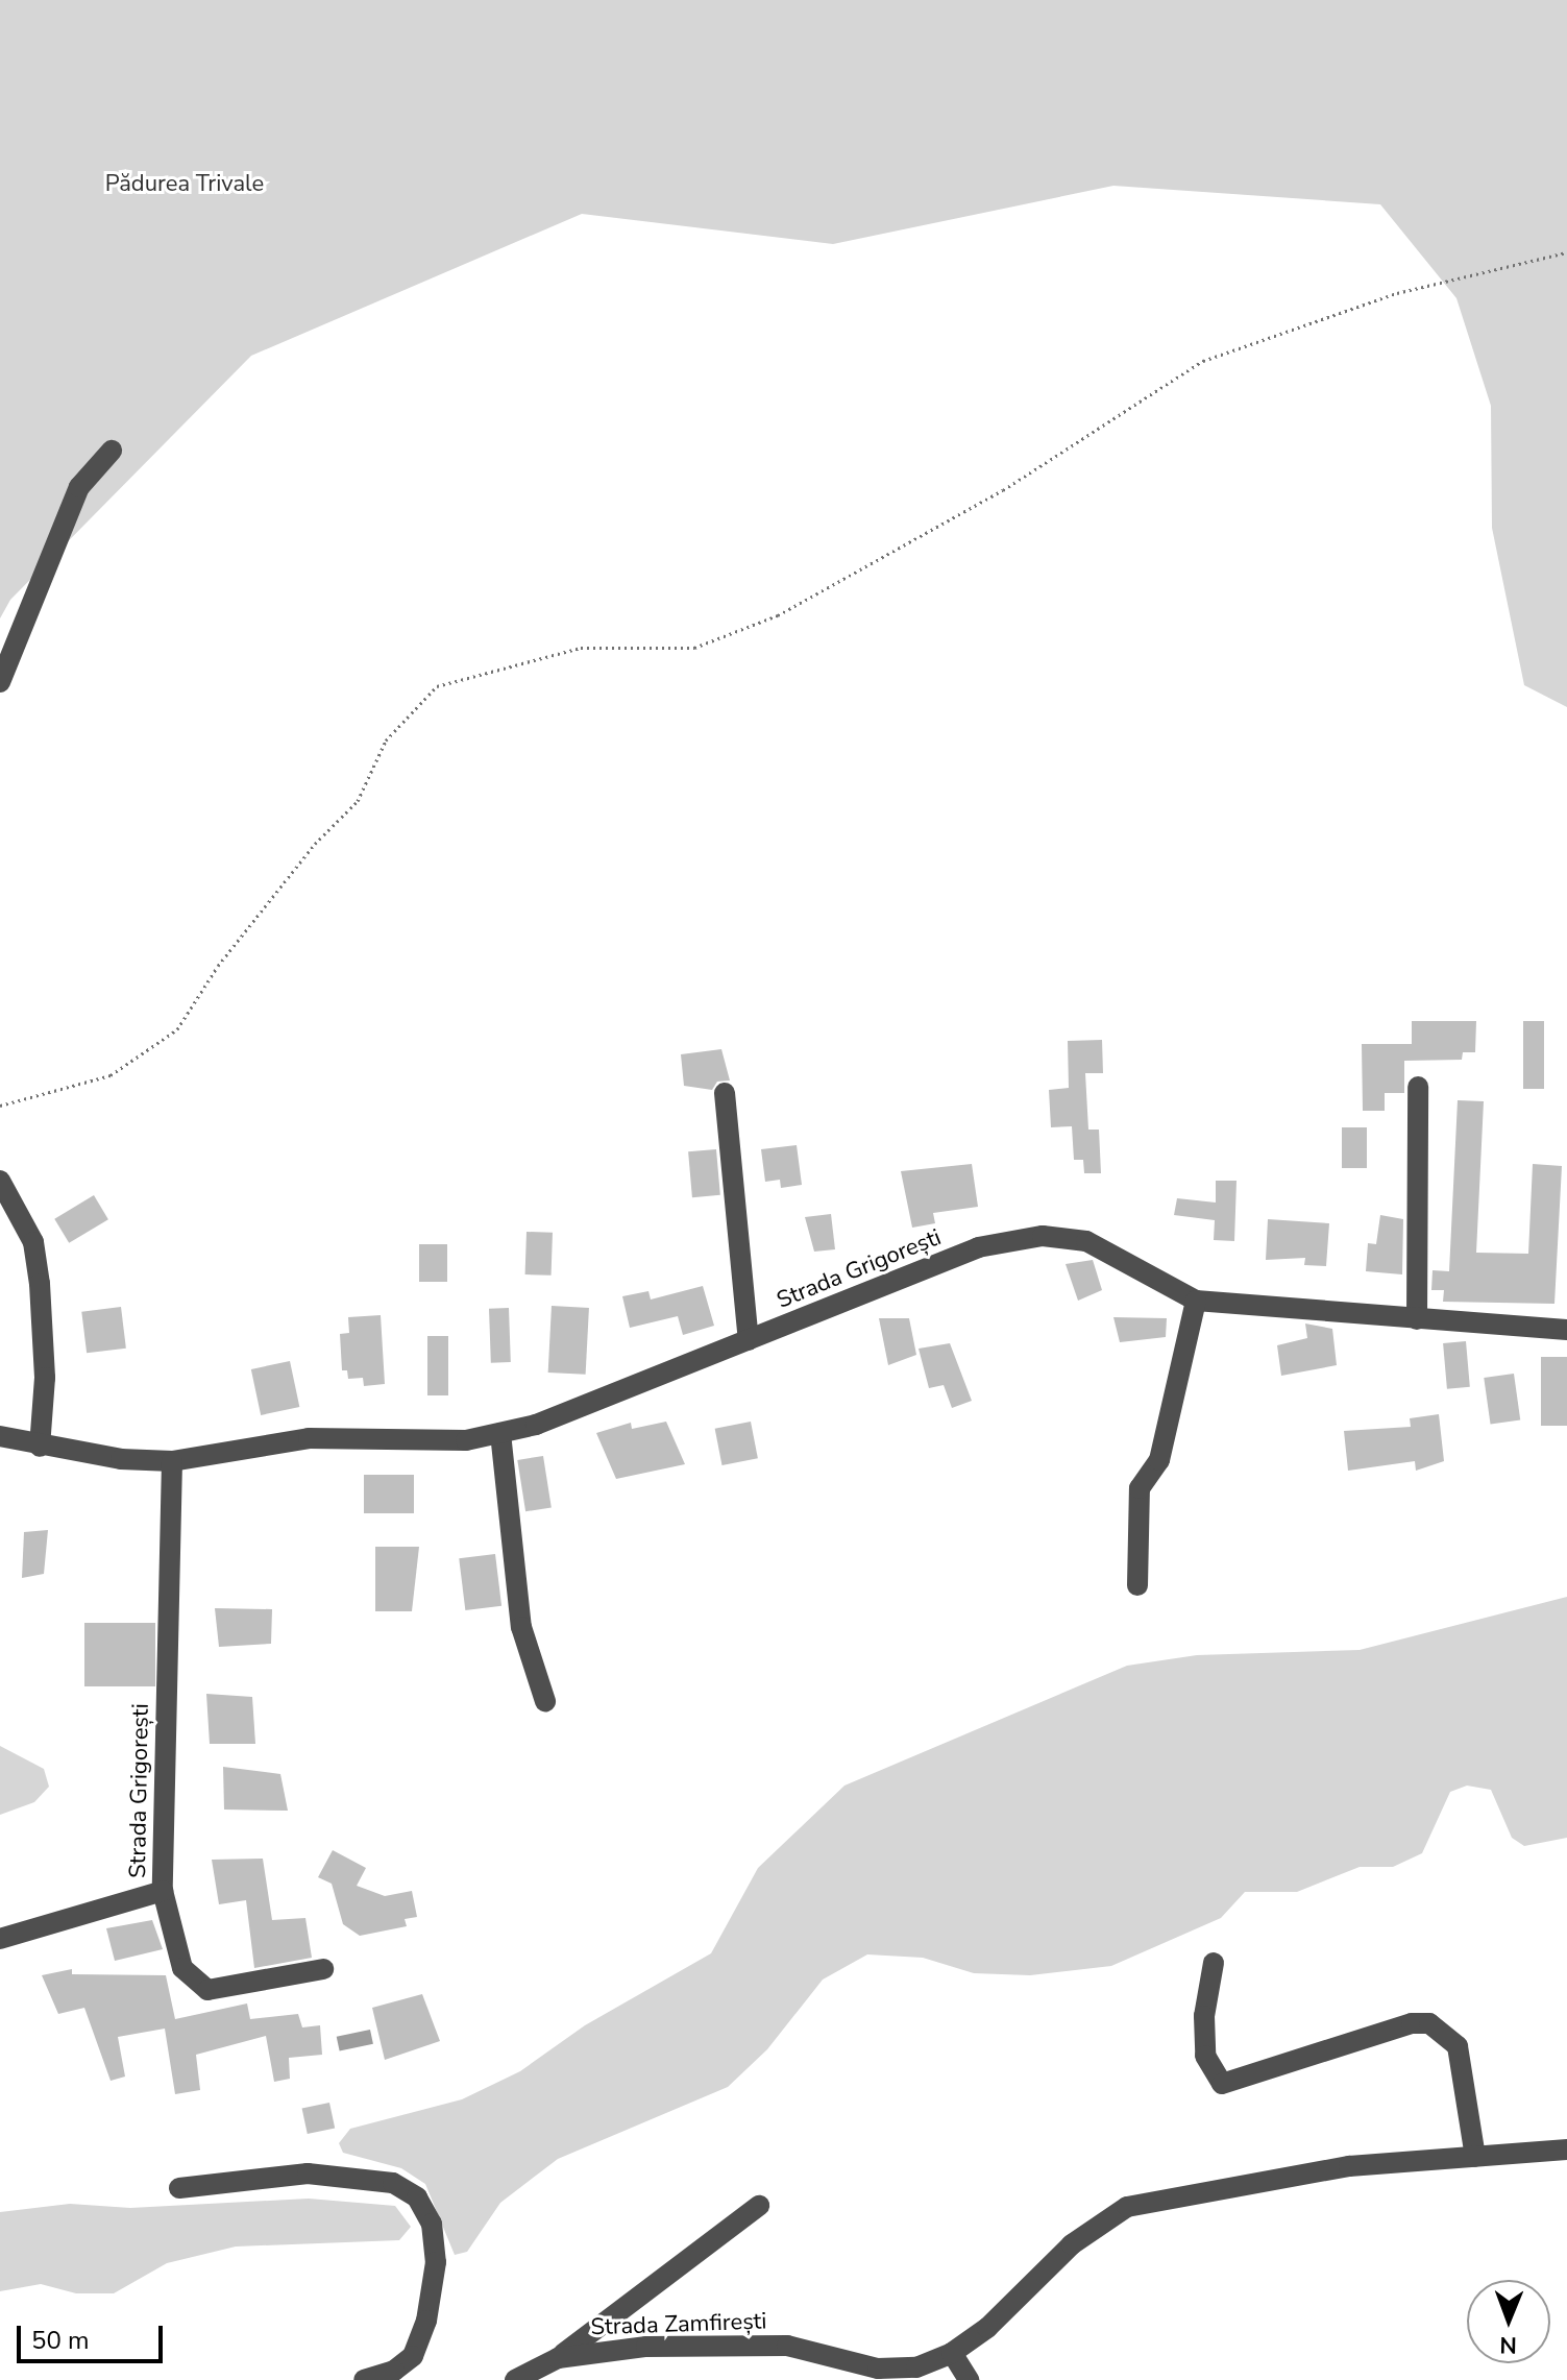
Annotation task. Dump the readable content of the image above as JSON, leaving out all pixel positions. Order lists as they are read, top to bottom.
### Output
{
  "streets": {
    "street": ["Strada Grigorești", "Strada Zamfirești"]
  },
  "parks": ["Pădurea Trivale"],
  "scale_bar": "50 m",
  "north": "bottom"
}
